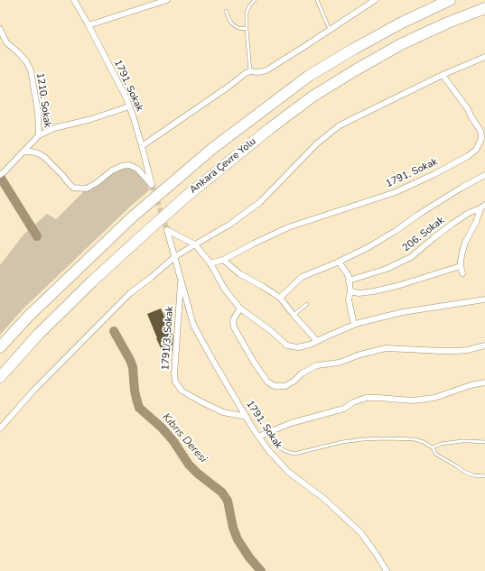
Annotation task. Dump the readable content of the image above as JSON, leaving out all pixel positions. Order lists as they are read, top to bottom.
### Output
{
  "streets": {
    "highway": ["Ankara Çevre Yolu"],
    "street": [
      "1791. Sokak",
      "1210. Sokak",
      "206. Sokak",
      "1791/3. Sokak"
    ]
  },
  "crossings": [
    ["1791. Sokak", "1210. Sokak"],
    ["1791. Sokak", "1791/3. Sokak"]
  ],
  "water": ["Kıbrıs Deresi"]
}
